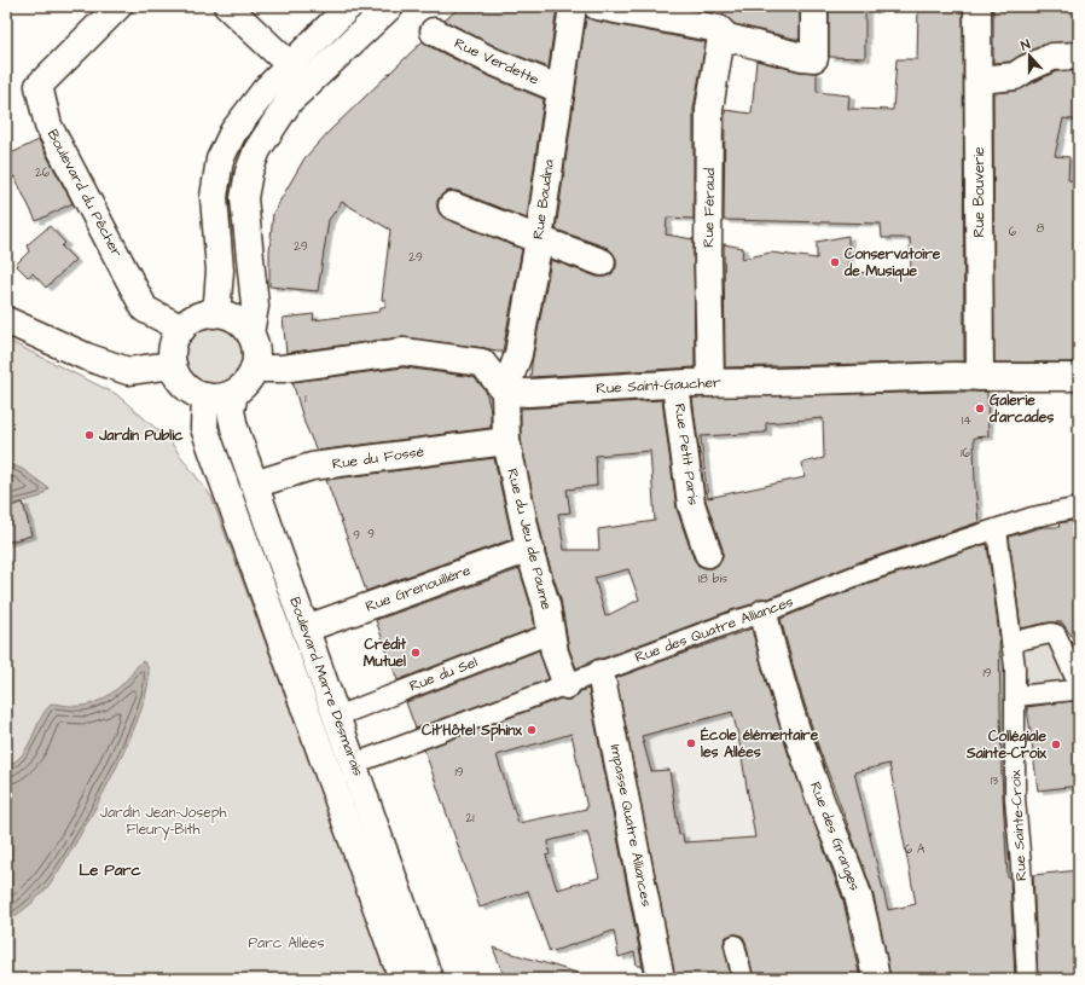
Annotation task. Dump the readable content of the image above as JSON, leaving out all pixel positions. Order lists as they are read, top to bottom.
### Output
{
  "streets": {
    "street": [
      "Rue Verdette",
      "Rue Bouverie",
      "Boulevard du Pêcher",
      "Rue Baudina",
      "Rue Féraud",
      "Rue Saint-Gaucher",
      "Rue Petit Paris",
      "Rue du Fossé",
      "Rue du Jeu de Paume",
      "Rue Grenouillère",
      "Rue des Quatre Alliances",
      "Rue du Sel",
      "Boulevard Marre Desmarais",
      "Impasse Quatre Alliances",
      "Rue Sainte-Croix",
      "Rue des Granges"
    ]
  },
  "crossings": [
    ["Rue Verdette", "Rue Baudina"],
    ["Rue Bouverie", "Rue Saint-Gaucher"],
    ["Boulevard du Pêcher", "Boulevard Marre Desmarais"],
    ["Rue Baudina", "Rue Saint-Gaucher"],
    ["Rue Baudina", "Rue du Jeu de Paume"],
    ["Rue Féraud", "Rue Saint-Gaucher"],
    ["Rue Saint-Gaucher", "Rue Petit Paris"],
    ["Rue Saint-Gaucher", "Rue du Jeu de Paume"],
    ["Rue du Fossé", "Rue du Jeu de Paume"],
    ["Rue du Fossé", "Boulevard Marre Desmarais"],
    ["Rue du Jeu de Paume", "Rue Grenouillère"],
    ["Rue du Jeu de Paume", "Rue des Quatre Alliances"],
    ["Rue du Jeu de Paume", "Rue du Sel"],
    ["Rue Grenouillère", "Boulevard Marre Desmarais"],
    ["Rue des Quatre Alliances", "Boulevard Marre Desmarais"],
    ["Rue des Quatre Alliances", "Impasse Quatre Alliances"],
    ["Rue des Quatre Alliances", "Rue Sainte-Croix"],
    ["Rue des Quatre Alliances", "Rue des Granges"],
    ["Rue du Sel", "Boulevard Marre Desmarais"]
  ],
  "districts": ["Le Parc"],
  "parks": ["Jardin Jean-Joseph Fleury-Bith", "Parc Allées"],
  "places": [
    "Conservatoire de Musique",
    "Galerie d'arcades",
    "Jardin Public",
    "Crédit Mutuel",
    "Cit'Hôtel Sphinx",
    "École élémentaire les Allées",
    "Collégiale Sainte-Croix"
  ],
  "house_numbers": [
    "26",
    "8",
    "6",
    "29",
    "29",
    "1",
    "14",
    "16",
    "9",
    "9",
    "18 bis",
    "19",
    "19",
    "13",
    "21",
    "6 A"
  ],
  "north": "top"
}
